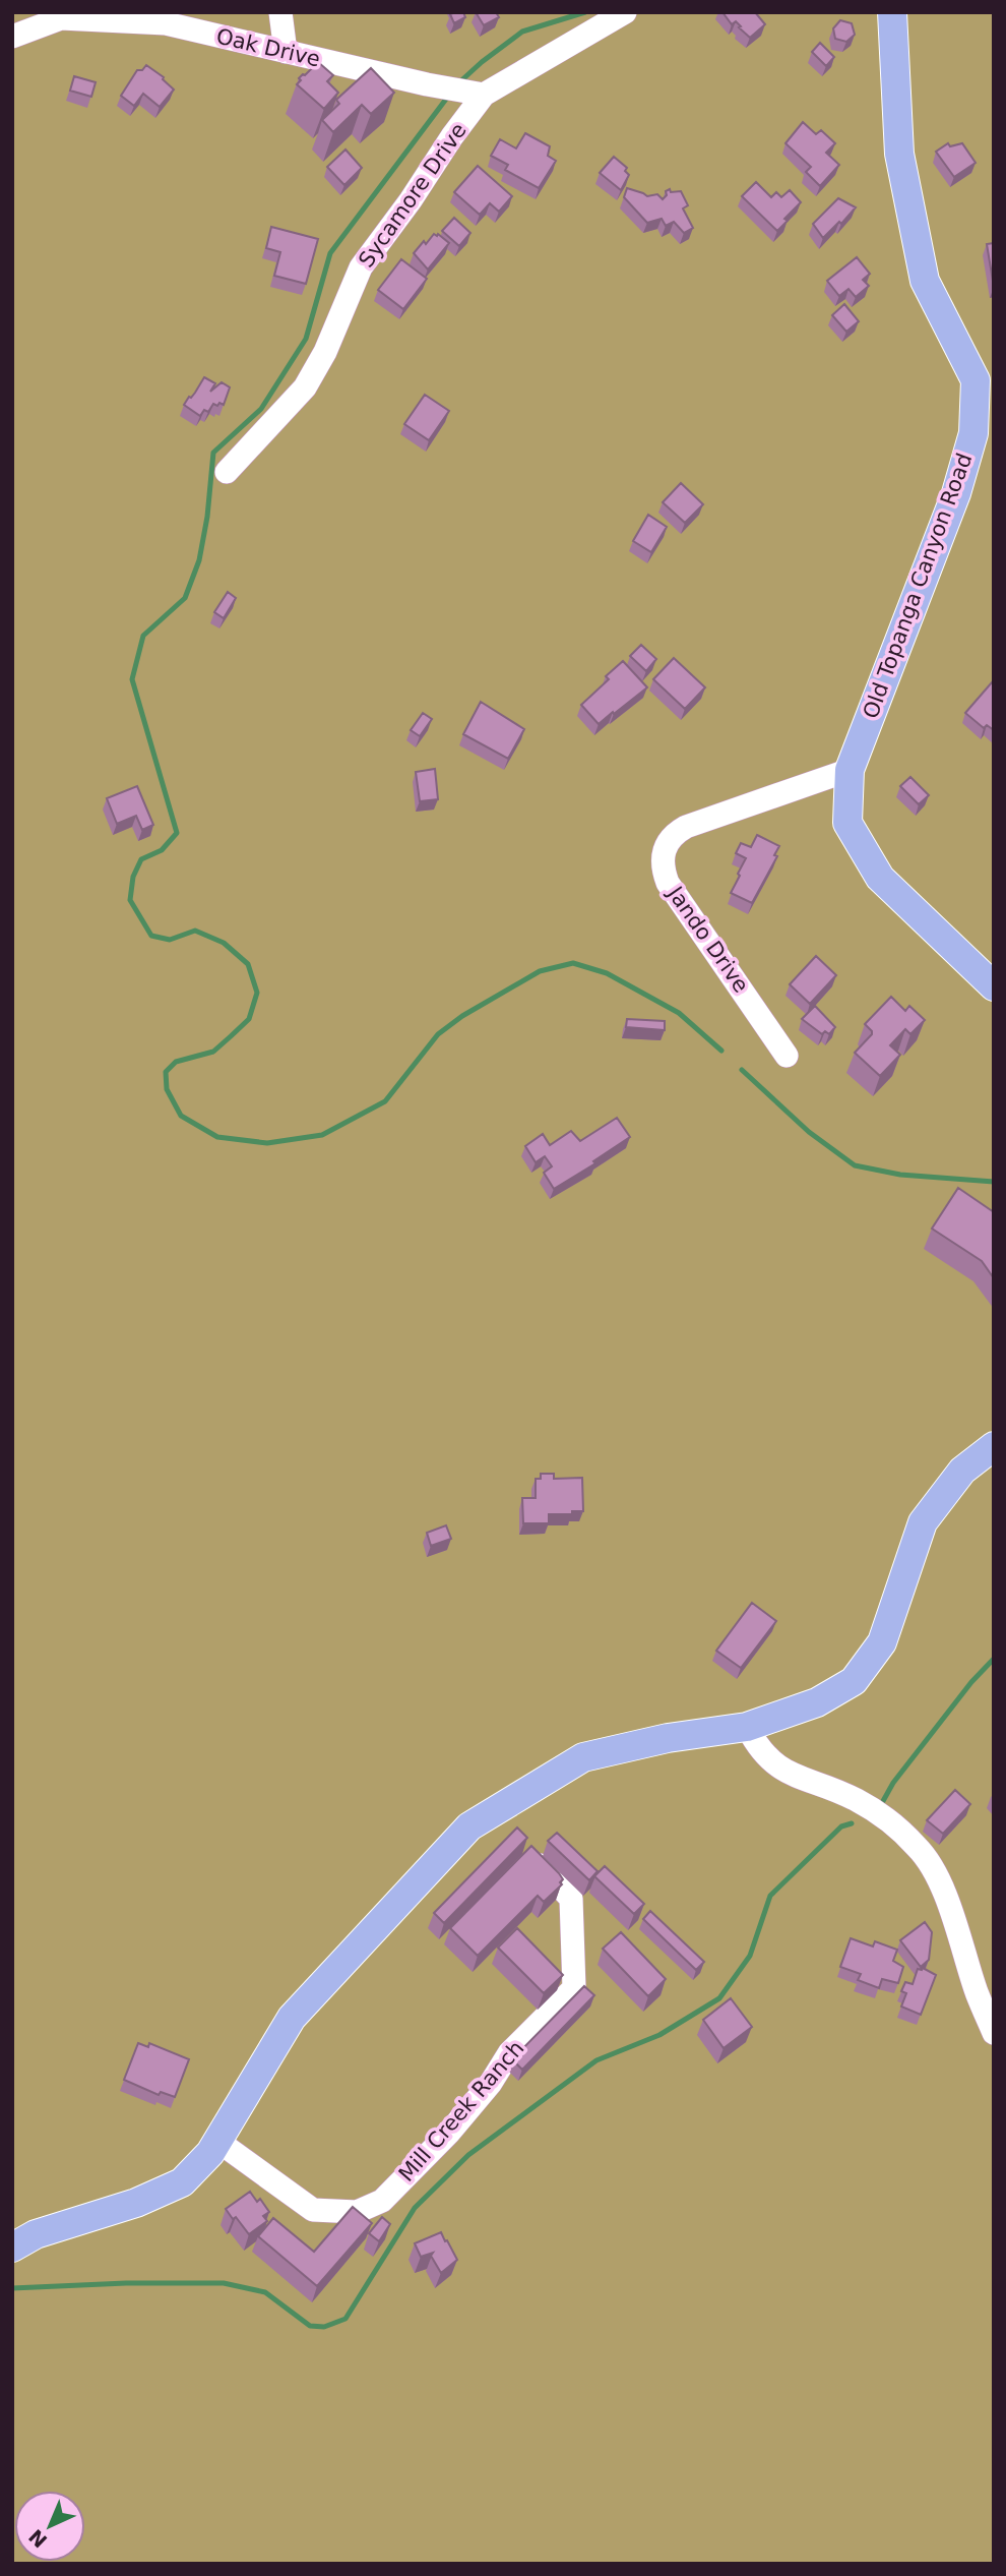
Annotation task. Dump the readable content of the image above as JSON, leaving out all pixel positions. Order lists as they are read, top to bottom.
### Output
{
  "streets": {
    "main road": ["Old Topanga Canyon Road"],
    "street": [
      "Oak Drive",
      "Sycamore Drive",
      "Jando Drive",
      "Mill Creek Ranch"
    ]
  },
  "crossings": [
    ["Oak Drive", "Sycamore Drive"],
    ["Old Topanga Canyon Road", "Jando Drive"]
  ],
  "north": "bottom left"
}
